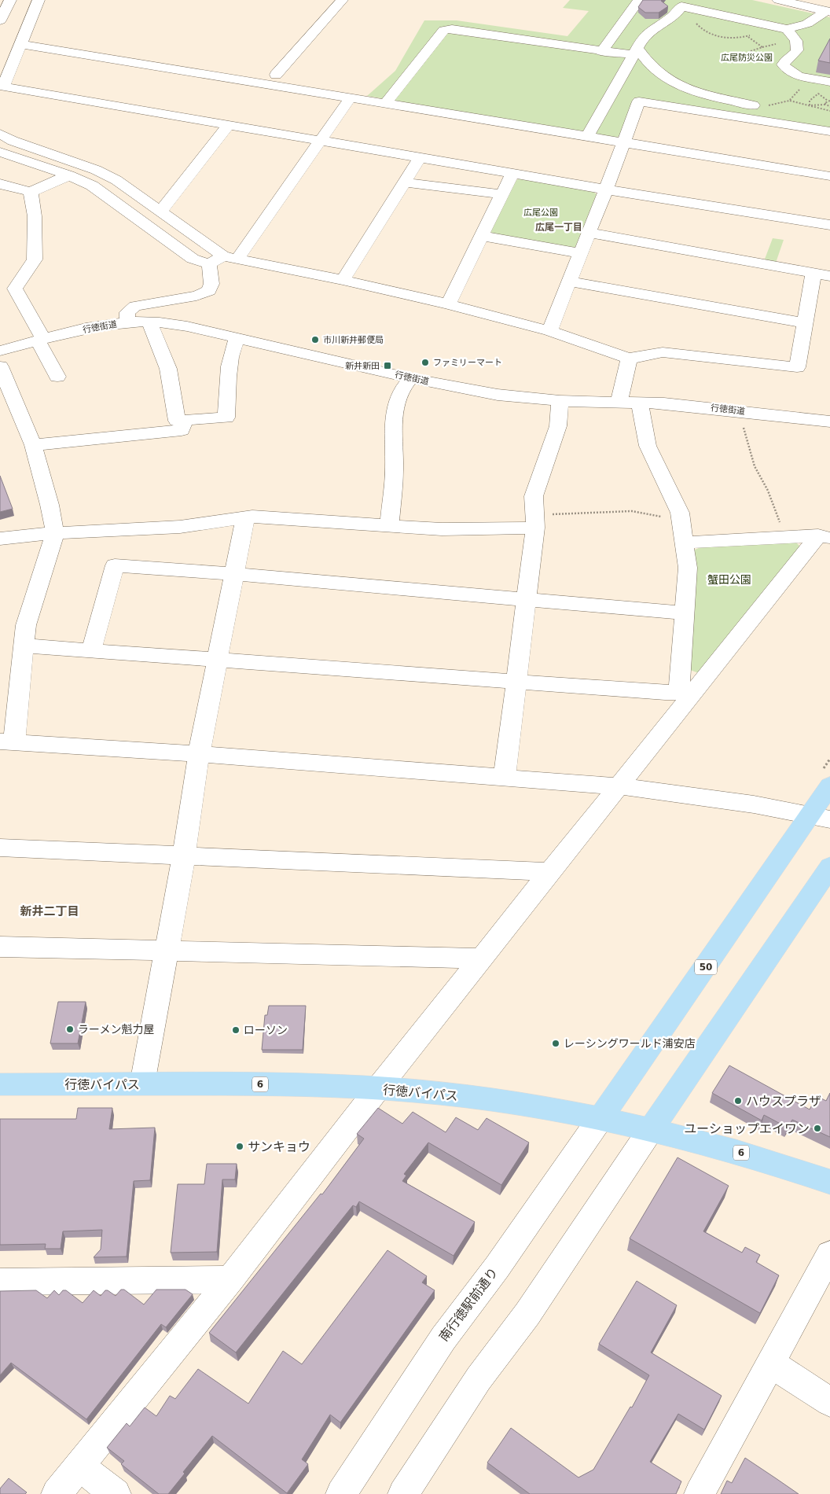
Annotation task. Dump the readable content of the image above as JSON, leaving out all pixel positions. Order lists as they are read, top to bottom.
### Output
{
  "streets": {
    "main road": ["50", "行徳バイパス", "6"],
    "street": ["行徳街道", "南行徳駅前通り"]
  },
  "crossings": [
    ["50", "行徳バイパス"],
    ["50", "南行徳駅前通り"],
    ["行徳バイパス", "南行徳駅前通り"]
  ],
  "districts": ["広尾一丁目", "新井二丁目"],
  "parks": ["広尾防災公園", "広尾公園", "蟹田公園"],
  "places": {
    "other": [
      "市川新井郵便局",
      "ファミリーマート",
      "ラーメン魁力屋",
      "ローソン",
      "レーシングワールド浦安店",
      "ハウスプラザ",
      "ユーショップエイワン",
      "サンキョウ"
    ],
    "transit": ["新井新田"]
  }
}
